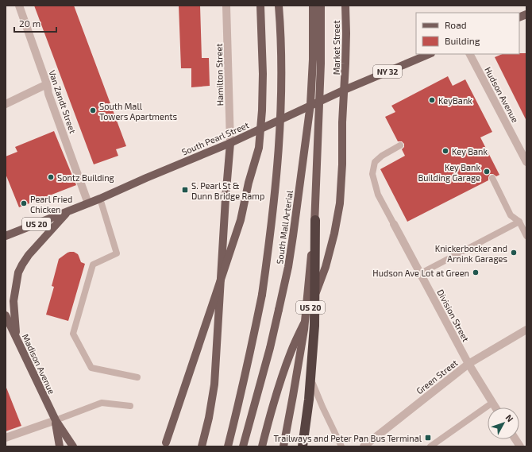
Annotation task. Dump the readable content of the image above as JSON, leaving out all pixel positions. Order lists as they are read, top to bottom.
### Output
{
  "streets": {
    "main road": [
      "Market Street",
      "NY 32",
      "South Pearl Street",
      "US 20",
      "South Mall Arterial",
      "Madison Avenue"
    ],
    "street": [
      "Hamilton Street",
      "Hudson Avenue",
      "Van Zandt Street",
      "Division Street",
      "Green Street"
    ]
  },
  "crossings": [
    ["Market Street", "South Pearl Street"],
    ["Market Street", "US 20"],
    ["Hamilton Street", "South Pearl Street"],
    ["Van Zandt Street", "South Pearl Street"],
    ["South Pearl Street", "US 20"],
    ["Division Street", "Green Street"]
  ],
  "places": {
    "other": [
      "KeyBank",
      "South Mall Towers Apartments",
      "Key Bank",
      "Key Bank Building Garage",
      "Sontz Building",
      "Pearl Fried Chicken",
      "Knickerbocker and Arnink Garages",
      "Hudson Ave Lot at Green"
    ],
    "transit": ["S. Pearl St & Dunn Bridge Ramp", "Trailways and Peter Pan Bus Terminal"]
  },
  "legend": ["Road", "Building"],
  "scale_bar": "20 m",
  "north": "top right"
}
